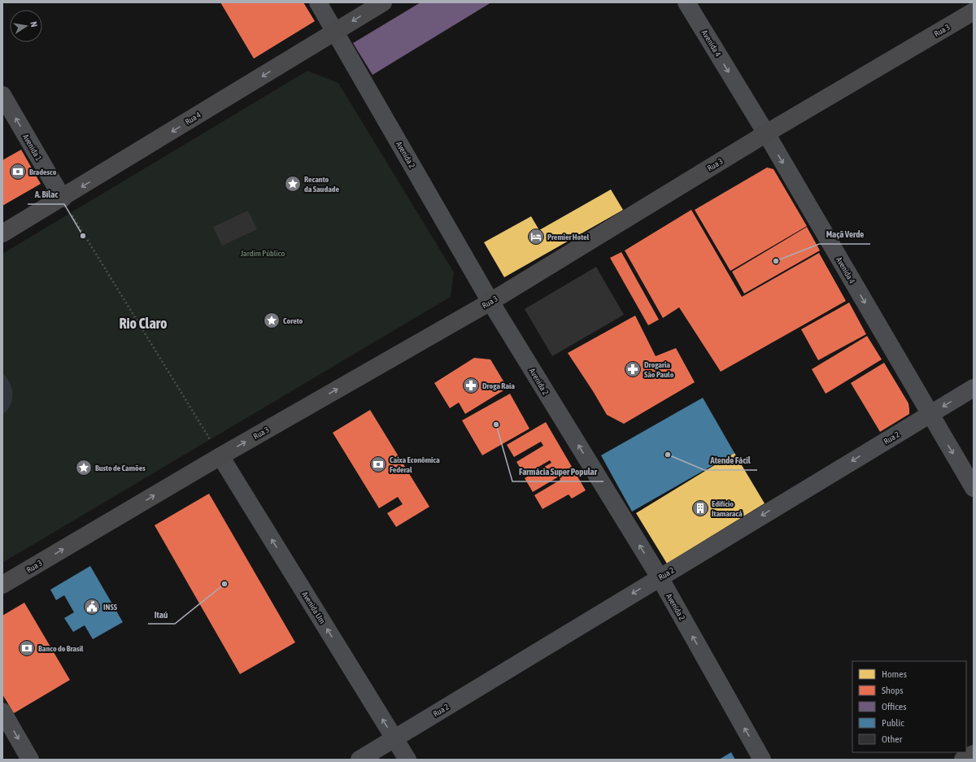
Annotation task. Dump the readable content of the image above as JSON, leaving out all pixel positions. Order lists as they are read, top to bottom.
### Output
{
  "streets": {
    "main road": ["Rua 3", "Rua 4"],
    "street": [
      "Avenida 4",
      "Avenida 1",
      "Avenida 2",
      "Rua 2",
      "Avenida Um"
    ]
  },
  "crossings": [
    ["Rua 3", "Avenida 4"],
    ["Rua 3", "Avenida 2"],
    ["Rua 3", "Avenida Um"],
    ["Avenida 4", "Rua 2"],
    ["Rua 4", "Avenida 1"],
    ["Rua 4", "Avenida 2"],
    ["Avenida 2", "Rua 2"],
    ["Rua 2", "Avenida Um"]
  ],
  "one_way": [
    "Rua 3",
    "Avenida 4",
    "Rua 4",
    "Avenida 1",
    "Avenida 2",
    "Rua 2",
    "Avenida Um"
  ],
  "districts": ["Rio Claro"],
  "parks": ["Jardim Público"],
  "places": {
    "bank": ["Bradesco", "Caixa Econômica Federal", "Banco do Brasil"],
    "place": ["Recanto da Saudade", "Coreto", "Busto de Camões"],
    "other": [
      "A. Bilac",
      "Maçã Verde",
      "Farmácia Super Popular",
      "Atende Fácil",
      "Itaú"
    ],
    "hotel": ["Premier Hotel"],
    "pharmacy": ["Drogaria São Paulo", "Droga Raia"],
    "building": ["Edifício Itamaracá"],
    "public building": ["INSS"]
  },
  "legend": [
    "Homes",
    "Shops",
    "Offices",
    "Public",
    "Other"
  ],
  "north": "right"
}
